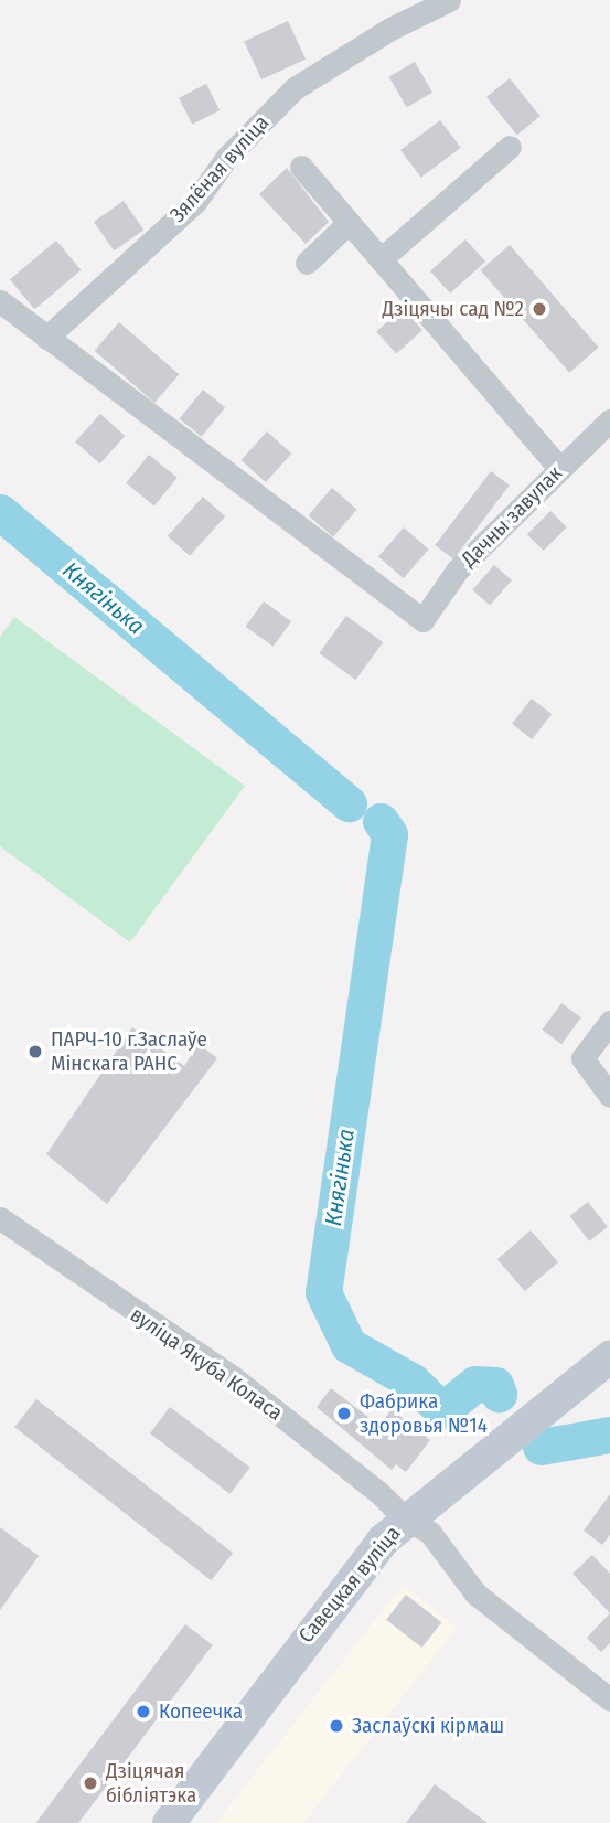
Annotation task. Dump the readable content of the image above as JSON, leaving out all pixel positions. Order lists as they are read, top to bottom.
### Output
{
  "streets": {
    "main road": ["Савецкая вуліца"],
    "street": ["Зялёная вуліца", "Дачны завулак", "вуліца Якуба Коласа"]
  },
  "crossings": [
    ["Зялёная вуліца", "Дачны завулак"],
    ["вуліца Якуба Коласа", "Савецкая вуліца"]
  ],
  "water": ["Княгінька"],
  "places": [
    "Дзіцячы сад №2",
    "ПАРЧ-10 г.Заслаўе Мінскага РАНС",
    "Фабрика здоровья №14",
    "Копеечка",
    "Заслаўскі кірмаш",
    "Дзіцячая бібліятэка"
  ]
}
